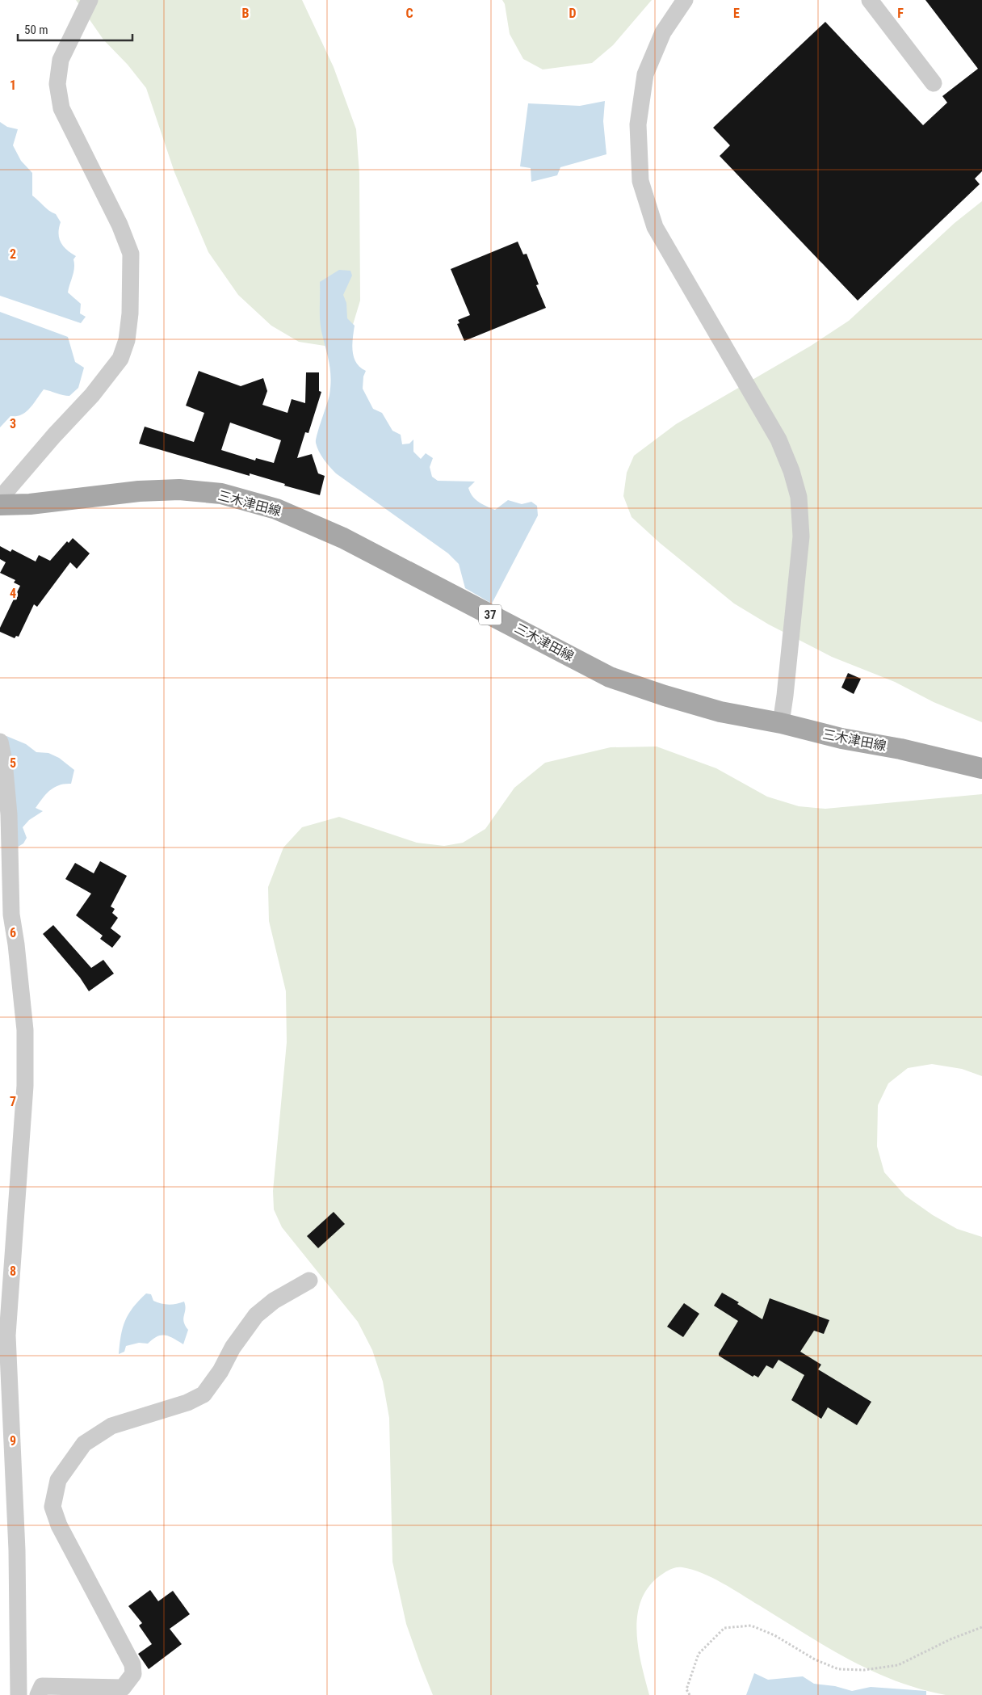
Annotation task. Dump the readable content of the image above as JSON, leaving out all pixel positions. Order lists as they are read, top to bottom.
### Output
{
  "streets": {
    "main road": ["三木津田線", "37"]
  },
  "scale_bar": "50 m",
  "grid": {
    "columns": [
      "B",
      "C",
      "D",
      "E",
      "F"
    ],
    "rows": [
      "1",
      "2",
      "3",
      "4",
      "5",
      "6",
      "7",
      "8",
      "9"
    ]
  }
}
